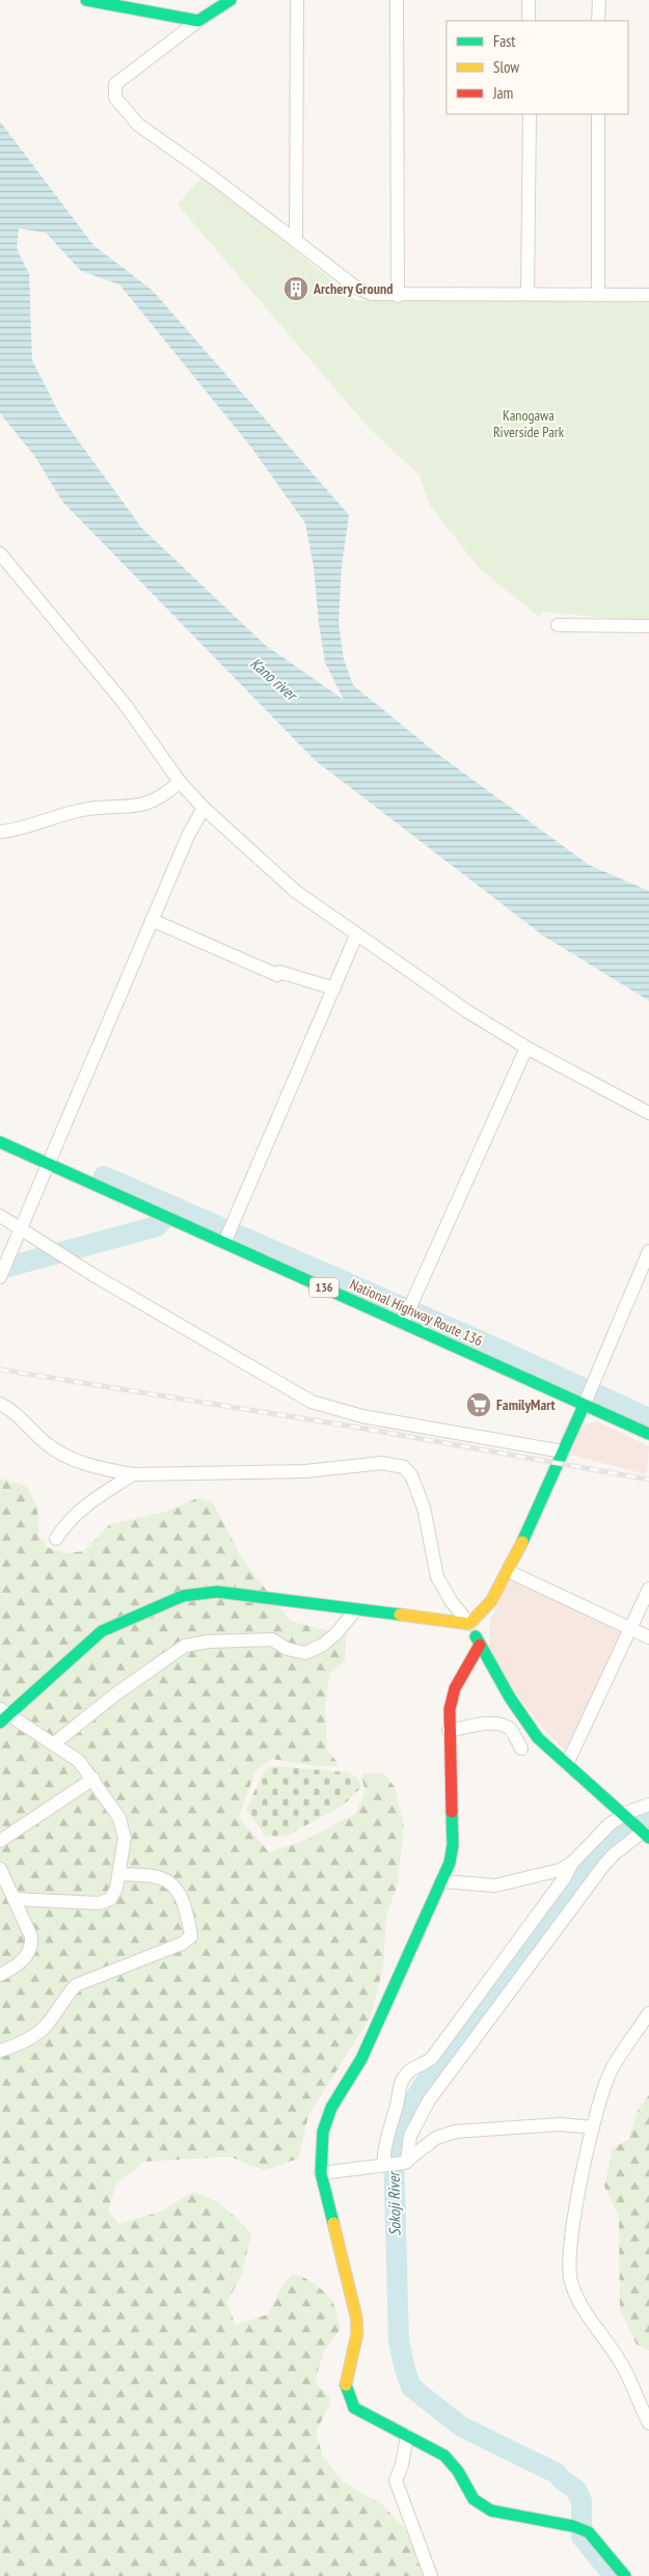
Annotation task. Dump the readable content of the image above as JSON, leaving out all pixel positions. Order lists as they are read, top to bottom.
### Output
{
  "streets": {
    "main road": ["136", "National Highway Route 136"]
  },
  "water": ["Kano river", "Sokoji River"],
  "parks": ["Kanogawa Riverside Park"],
  "places": {
    "building": ["Archery Ground"],
    "supermarket": ["FamilyMart"]
  },
  "legend": ["Fast", "Slow", "Jam"]
}
